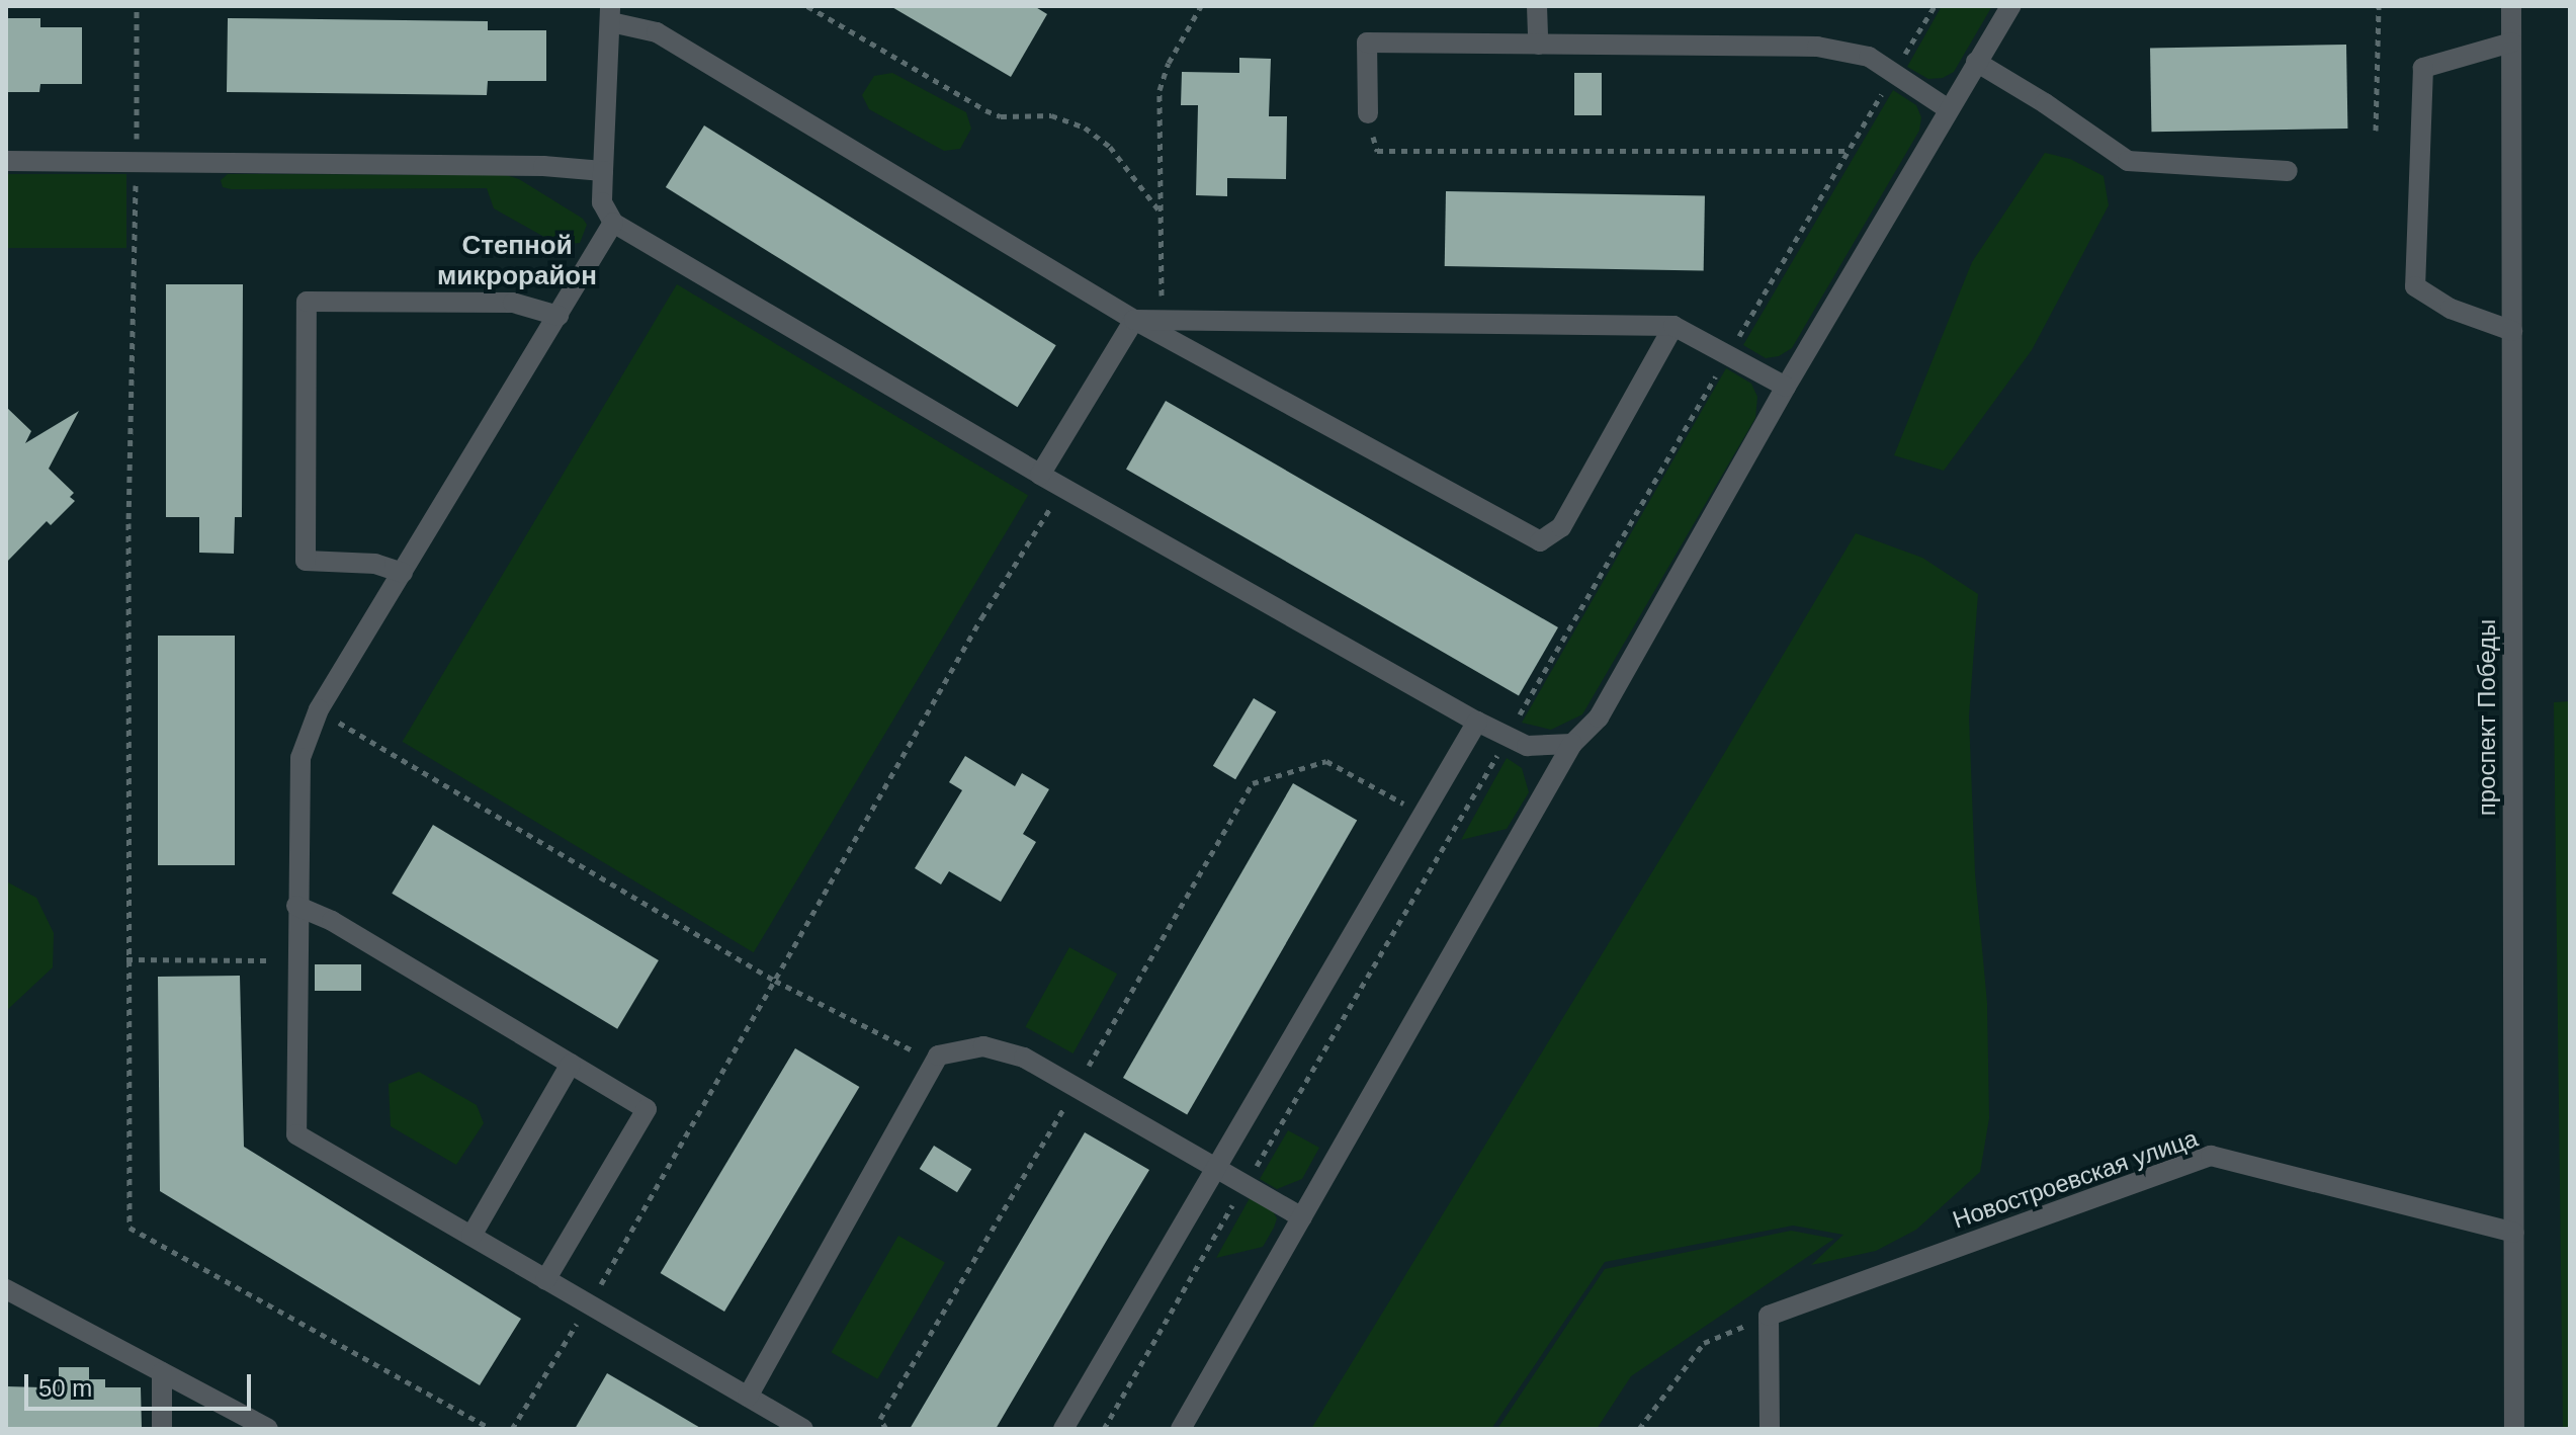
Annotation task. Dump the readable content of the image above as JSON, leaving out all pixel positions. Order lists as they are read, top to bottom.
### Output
{
  "streets": {
    "street": ["проспект Победы", "Новостроевская улица"]
  },
  "crossings": [
    ["проспект Победы", "Новостроевская улица"]
  ],
  "districts": ["Степной микрорайон"],
  "scale_bar": "50 m"
}
